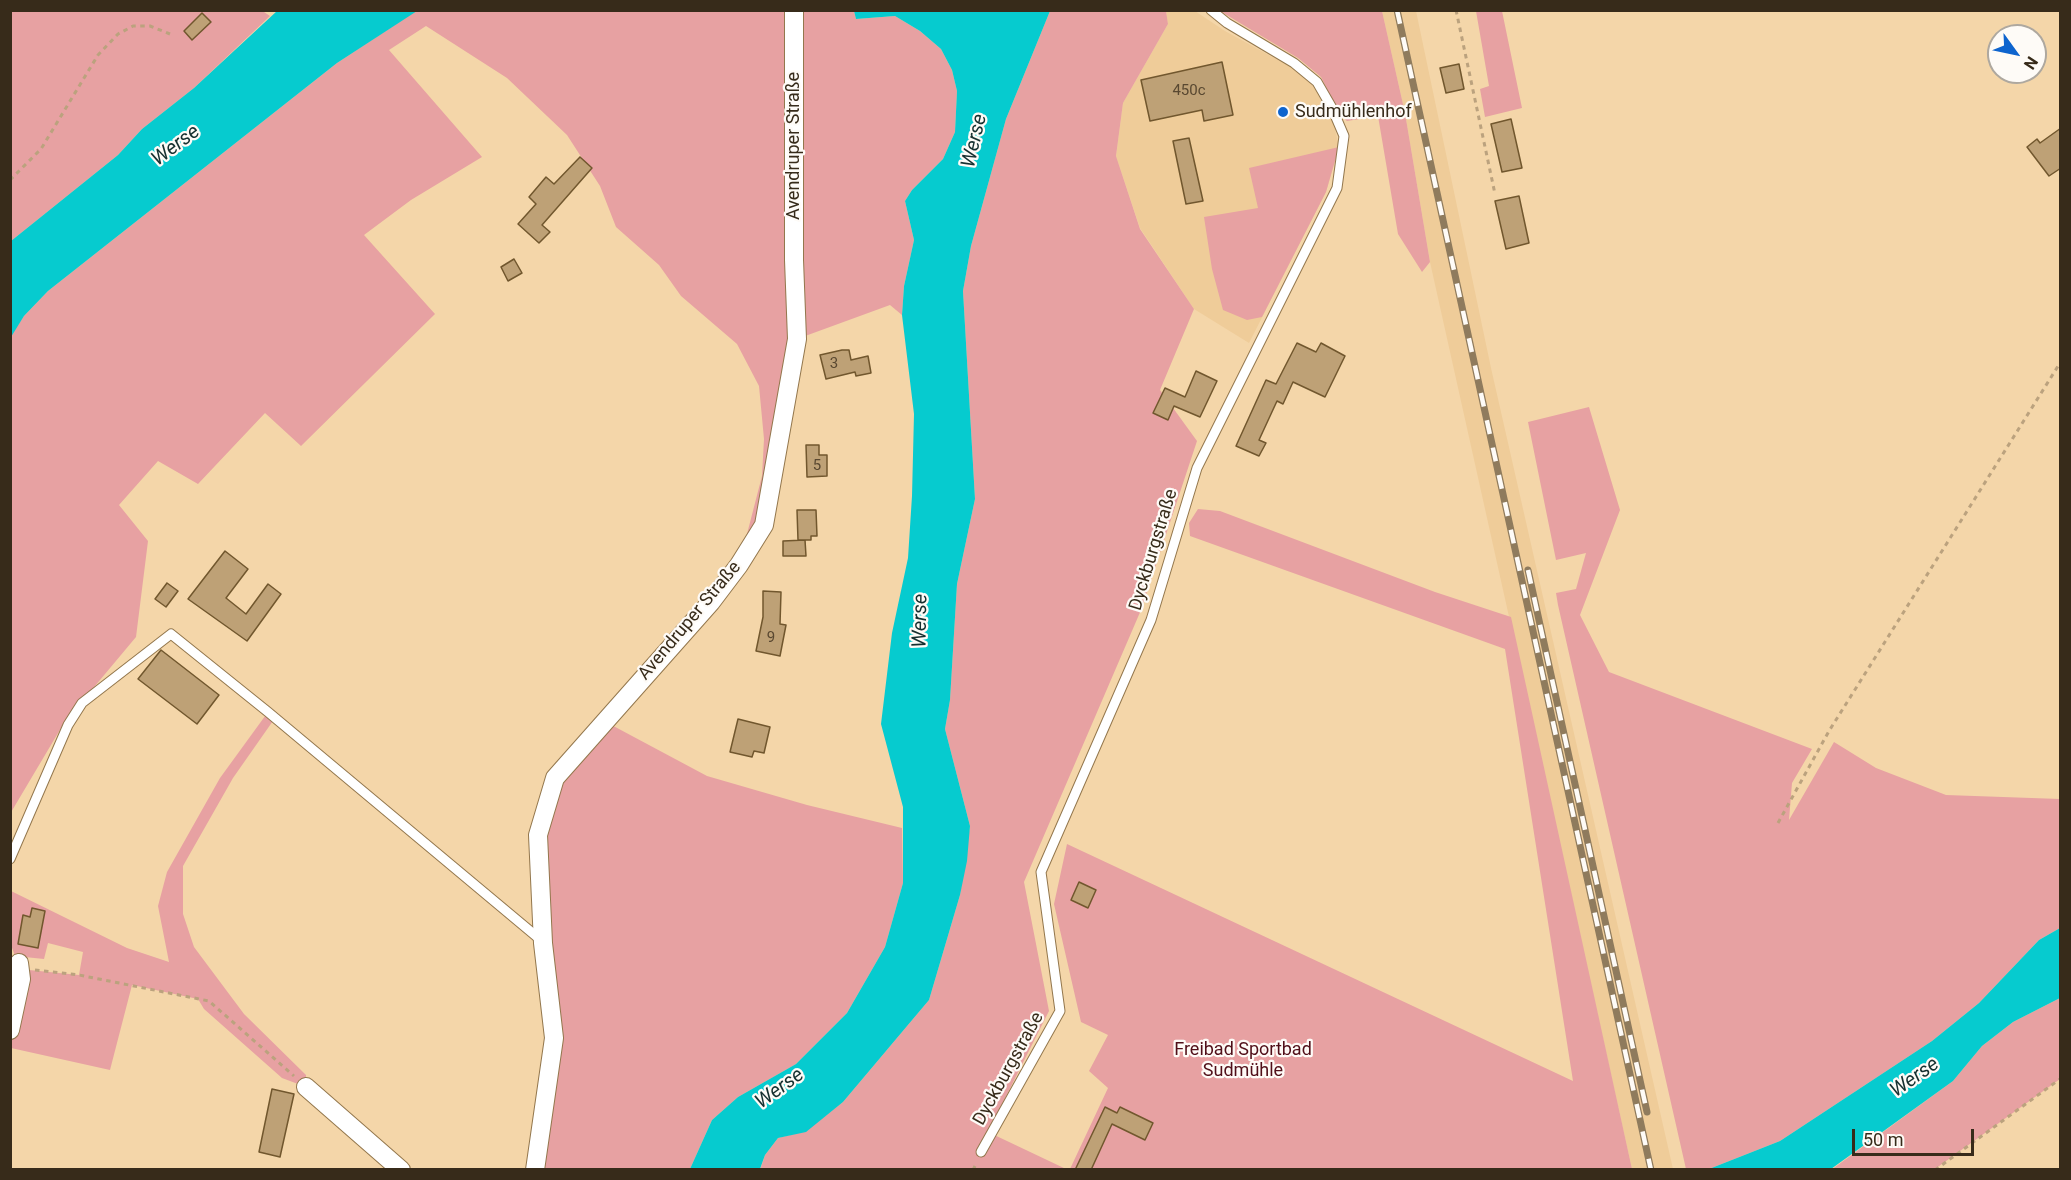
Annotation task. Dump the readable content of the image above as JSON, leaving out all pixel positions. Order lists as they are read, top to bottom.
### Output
{
  "streets": {
    "street": ["Avendruper Straße"],
    "lane": ["Dyckburgstraße"]
  },
  "water": ["Werse"],
  "parks": ["Freibad Sportbad Sudmühle"],
  "places": ["Sudmühlenhof"],
  "house_numbers": [
    "450c",
    "3",
    "5",
    "9"
  ],
  "scale_bar": "50 m",
  "north": "bottom right"
}
